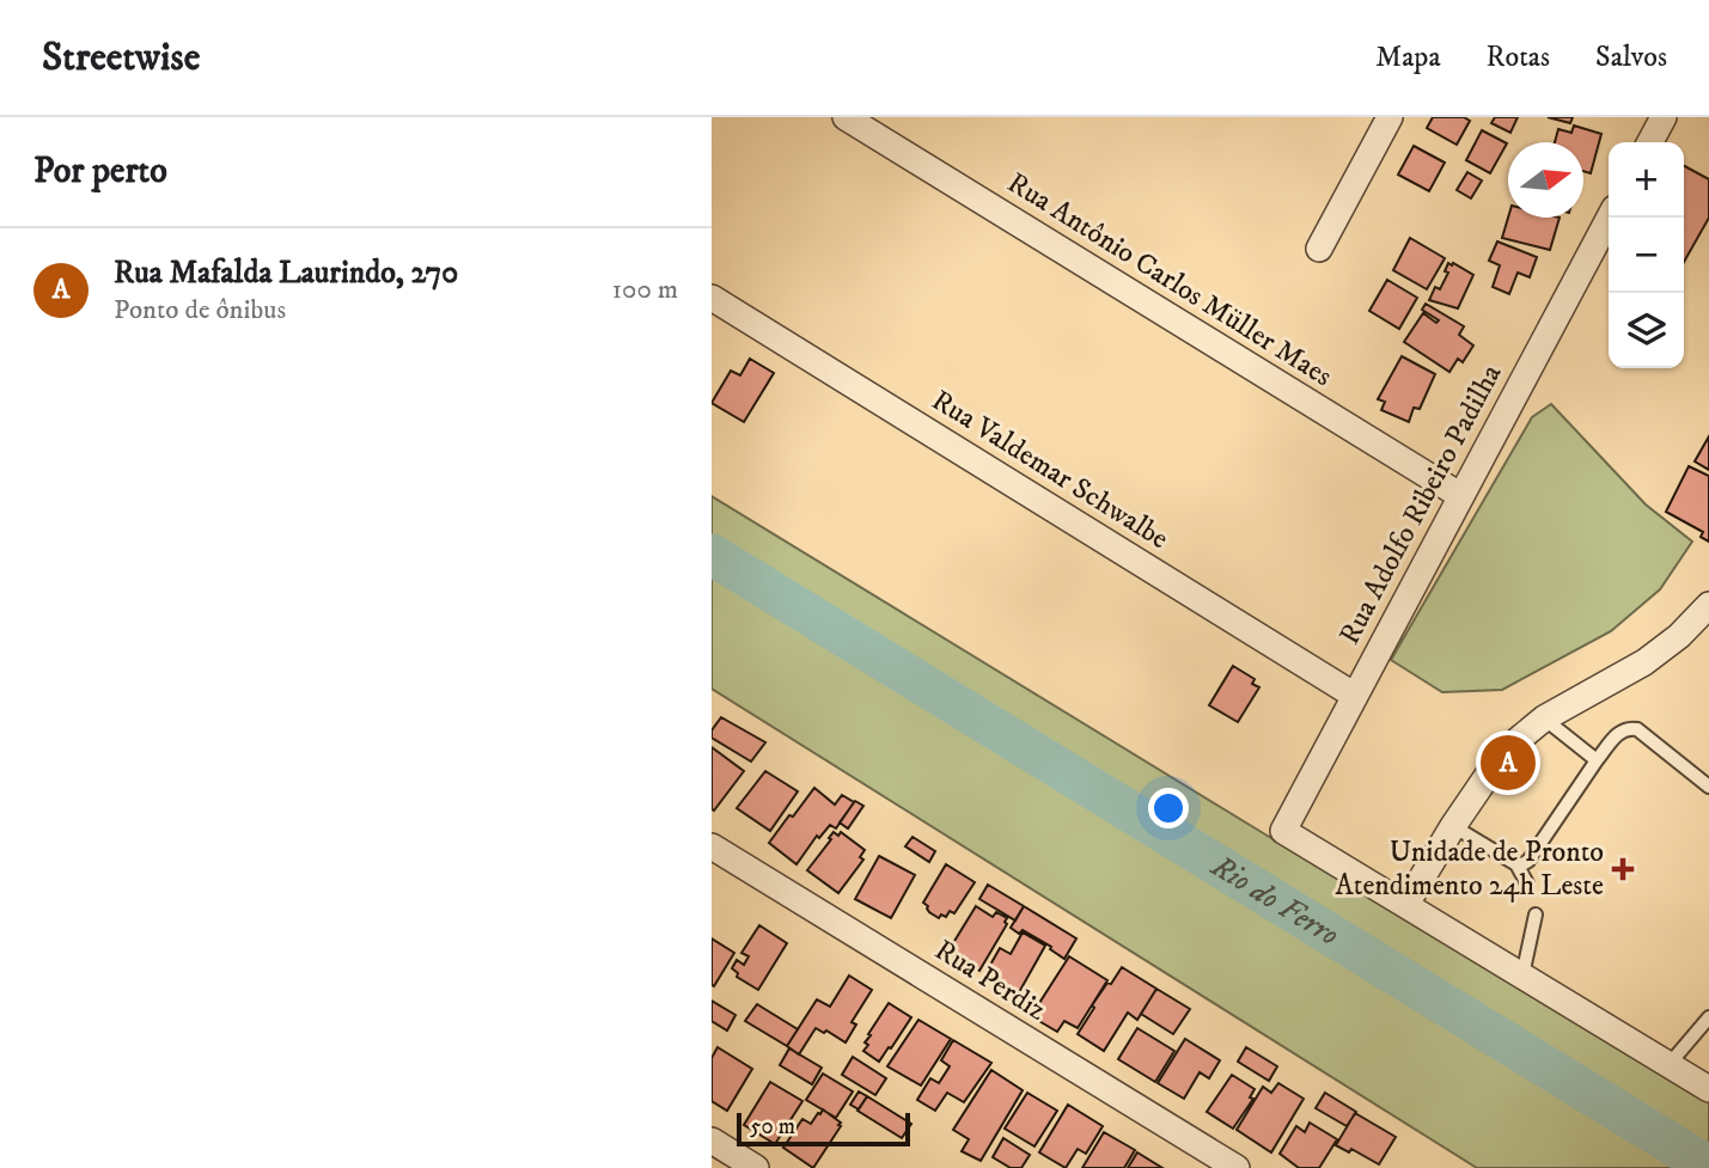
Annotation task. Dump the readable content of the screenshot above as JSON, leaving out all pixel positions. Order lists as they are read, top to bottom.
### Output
{
  "streets": {
    "street": [
      "Rua Antônio Carlos Müller Maes",
      "Rua Valdemar Schwalbe",
      "Rua Adolfo Ribeiro Padilha",
      "Rua Perdiz"
    ]
  },
  "crossings": [
    ["Rua Antônio Carlos Müller Maes", "Rua Adolfo Ribeiro Padilha"],
    ["Rua Valdemar Schwalbe", "Rua Adolfo Ribeiro Padilha"]
  ],
  "water": ["Rio do Ferro"],
  "places": {
    "health": ["Unidade de Pronto Atendimento 24h Leste"]
  },
  "scale_bar": "50 m",
  "north": "right",
  "page": {
    "header": "Streetwise",
    "nav": ["Mapa", "Rotas", "Salvos"],
    "heading": "Por perto",
    "map_buttons": ["+", "−"],
    "list": [
      {
        "mark": "A",
        "name": "Rua Mafalda Laurindo, 270",
        "note": "Ponto de ônibus",
        "value": "100 m"
      }
    ],
    "pins": "A",
    "scale": "50 m"
  }
}
